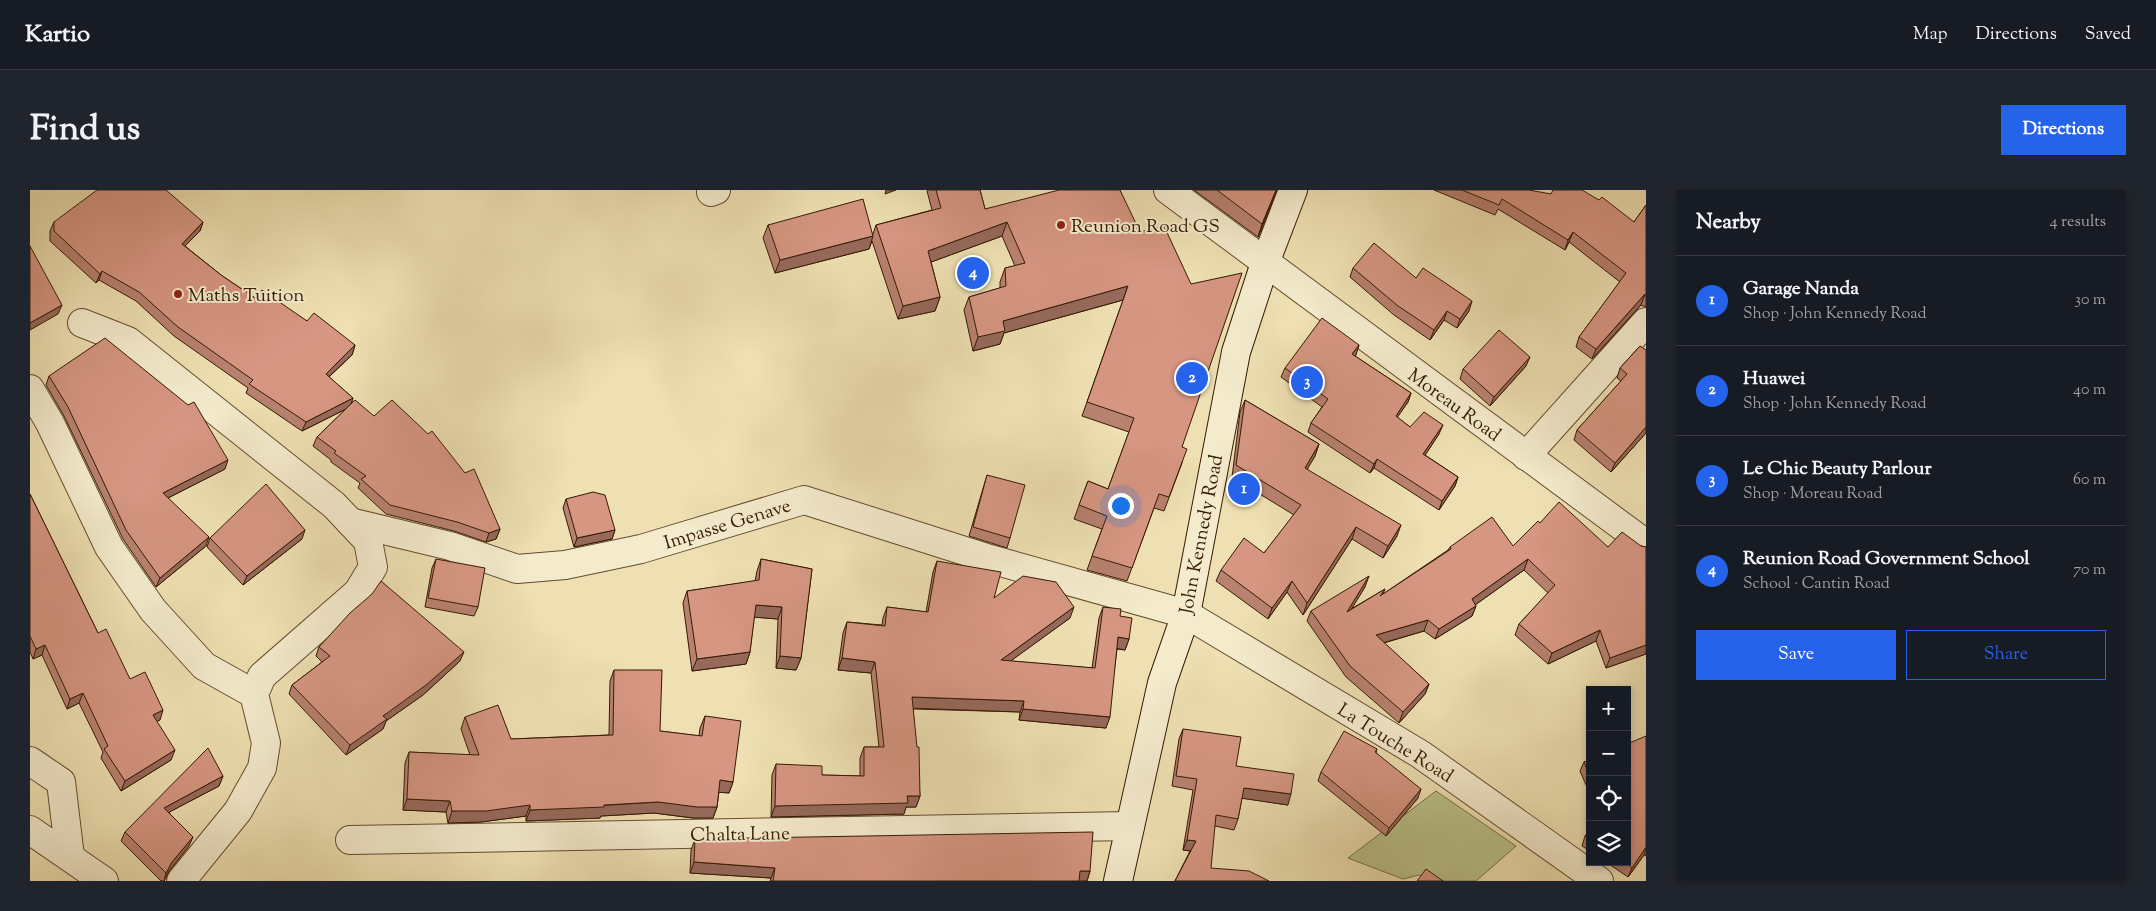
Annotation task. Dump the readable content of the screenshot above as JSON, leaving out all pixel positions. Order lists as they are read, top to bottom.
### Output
{
  "streets": {
    "street": [
      "Moreau Road",
      "Impasse Genave",
      "John Kennedy Road",
      "La Touche Road",
      "Chalta Lane"
    ]
  },
  "crossings": [
    ["Moreau Road", "John Kennedy Road"],
    ["Impasse Genave", "John Kennedy Road"],
    ["Impasse Genave", "La Touche Road"],
    ["John Kennedy Road", "La Touche Road"],
    ["John Kennedy Road", "Chalta Lane"]
  ],
  "places": ["Reunion Road GS", "Maths Tuition"],
  "page": {
    "header": "Kartio",
    "nav": ["Map", "Directions", "Saved"],
    "title": "Find us",
    "buttons": [
      "Directions",
      ["Save", "Share"]
    ],
    "heading": ["Nearby", "4 results"],
    "pins": [
      "4",
      "2",
      "3",
      "1"
    ],
    "list": [
      {
        "mark": "1",
        "name": "Garage Nanda",
        "note": "Shop · John Kennedy Road",
        "value": "30 m"
      },
      {
        "mark": "2",
        "name": "Huawei",
        "note": "Shop · John Kennedy Road",
        "value": "40 m"
      },
      {
        "mark": "3",
        "name": "Le Chic Beauty Parlour",
        "note": "Shop · Moreau Road",
        "value": "60 m"
      },
      {
        "mark": "4",
        "name": "Reunion Road Government School",
        "note": "School · Cantin Road",
        "value": "70 m"
      }
    ],
    "map_buttons": ["+", "−"]
  }
}
